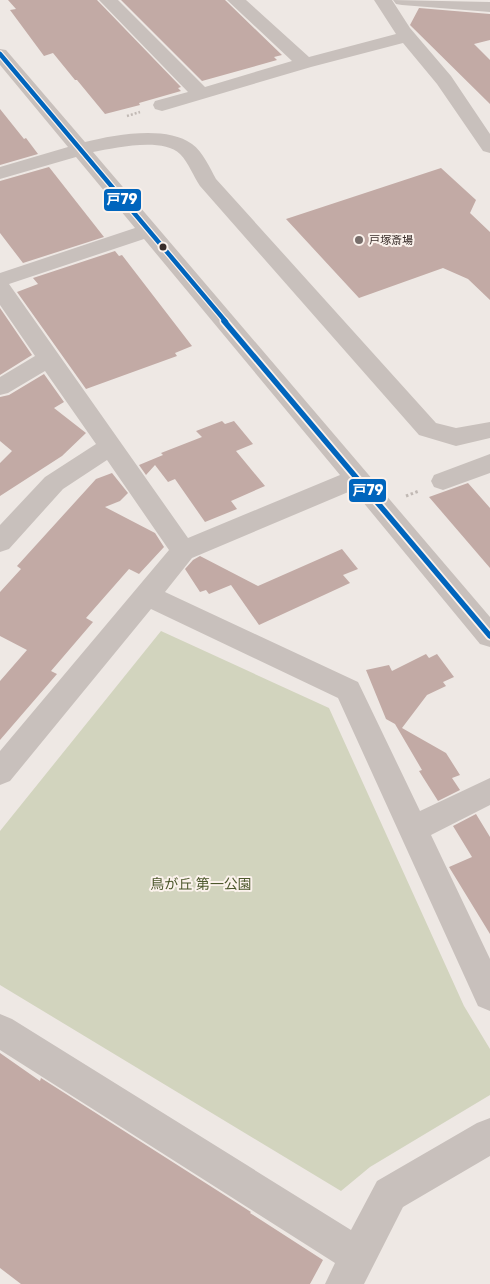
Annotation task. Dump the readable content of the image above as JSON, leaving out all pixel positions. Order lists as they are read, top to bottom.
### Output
{
  "parks": ["鳥が丘 第一公園"],
  "places": ["戸塚斎場"],
  "lines": ["transit line 戸79"]
}
